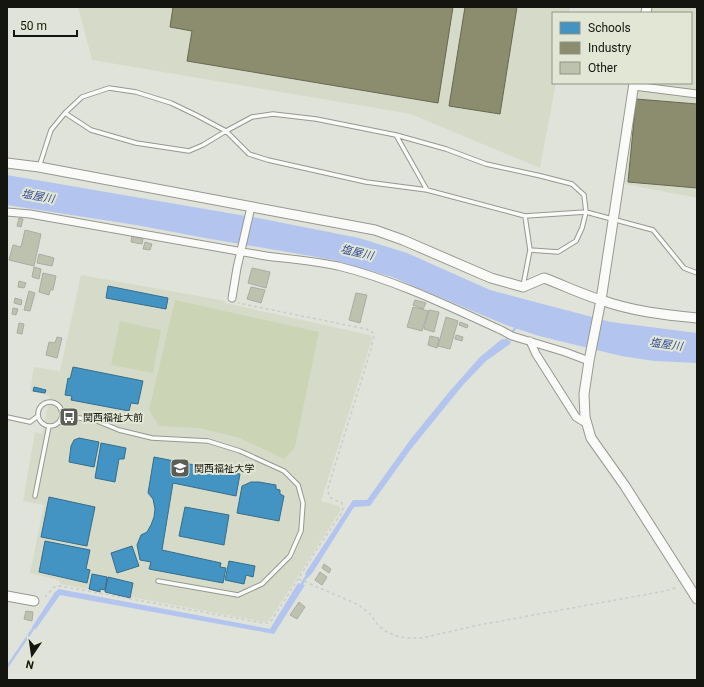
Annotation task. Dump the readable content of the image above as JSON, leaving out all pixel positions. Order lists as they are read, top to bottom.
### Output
{
  "water": ["塩屋川"],
  "places": {
    "bus stop": ["関西福祉大前"],
    "school or university": ["関西福祉大学"]
  },
  "legend": ["Schools", "Industry", "Other"],
  "scale_bar": "50 m",
  "north": "bottom"
}
